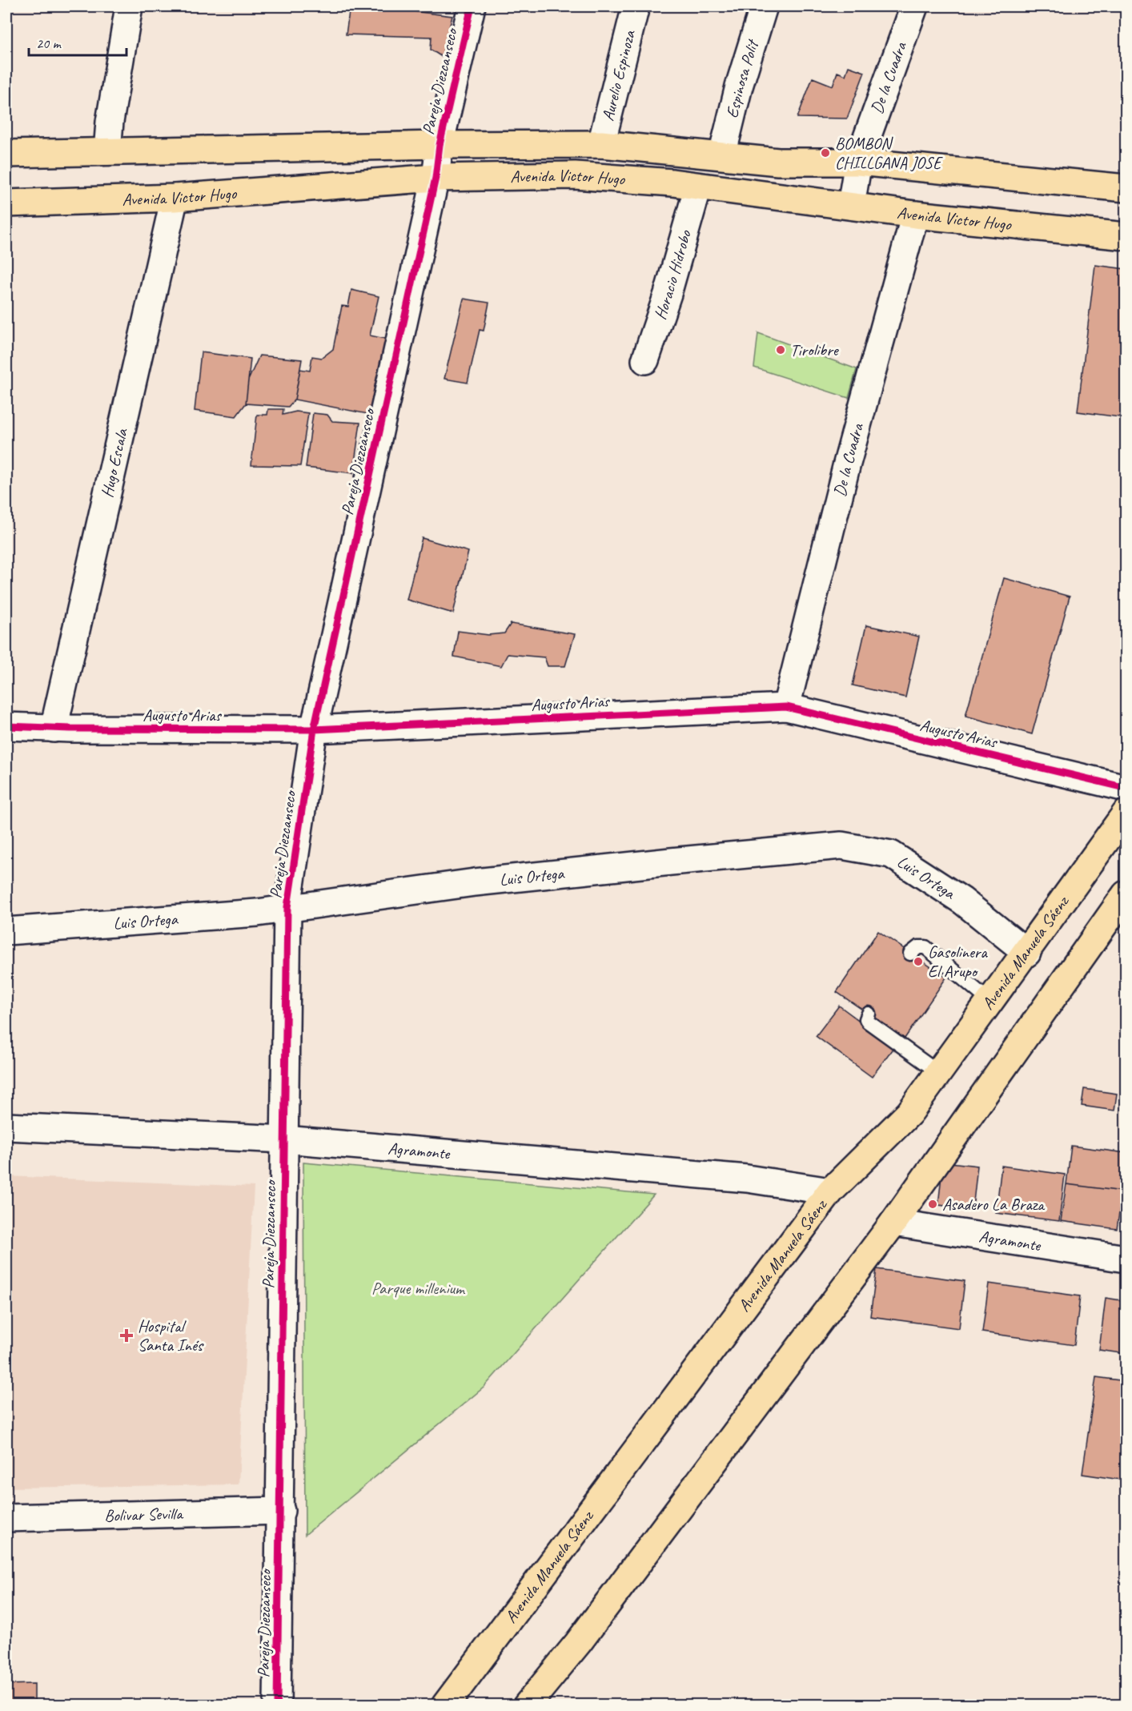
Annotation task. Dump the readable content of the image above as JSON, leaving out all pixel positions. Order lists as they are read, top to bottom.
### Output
{
  "streets": {
    "main road": ["Avenida Victor Hugo", "Avenida Manuela Sáenz"],
    "street": [
      "Aurelio Espinoza",
      "De la Cuadra",
      "Espinosa Polit",
      "Pareja Diezcanseco",
      "Horacio Hidrobo",
      "Hugo Escala",
      "Augusto Arias",
      "Luis Ortega",
      "Agramonte",
      "Bolivar Sevilla"
    ]
  },
  "crossings": [
    ["Aurelio Espinoza", "Avenida Victor Hugo"],
    ["De la Cuadra", "Avenida Victor Hugo"],
    ["De la Cuadra", "Augusto Arias"],
    ["Espinosa Polit", "Avenida Victor Hugo"],
    ["Pareja Diezcanseco", "Avenida Victor Hugo"],
    ["Pareja Diezcanseco", "Augusto Arias"],
    ["Pareja Diezcanseco", "Luis Ortega"],
    ["Pareja Diezcanseco", "Agramonte"],
    ["Pareja Diezcanseco", "Bolivar Sevilla"],
    ["Avenida Victor Hugo", "Horacio Hidrobo"],
    ["Avenida Victor Hugo", "Hugo Escala"],
    ["Hugo Escala", "Augusto Arias"],
    ["Luis Ortega", "Avenida Manuela Sáenz"],
    ["Avenida Manuela Sáenz", "Agramonte"]
  ],
  "parks": ["Parque millenium"],
  "places": {
    "other": [
      "BOMBON CHILLGANA JOSE",
      "Tirolibre",
      "Gasolinera El Arupo",
      "Asadero La Braza"
    ],
    "health": ["Hospital Santa Inés"]
  },
  "scale_bar": "20 m"
}
